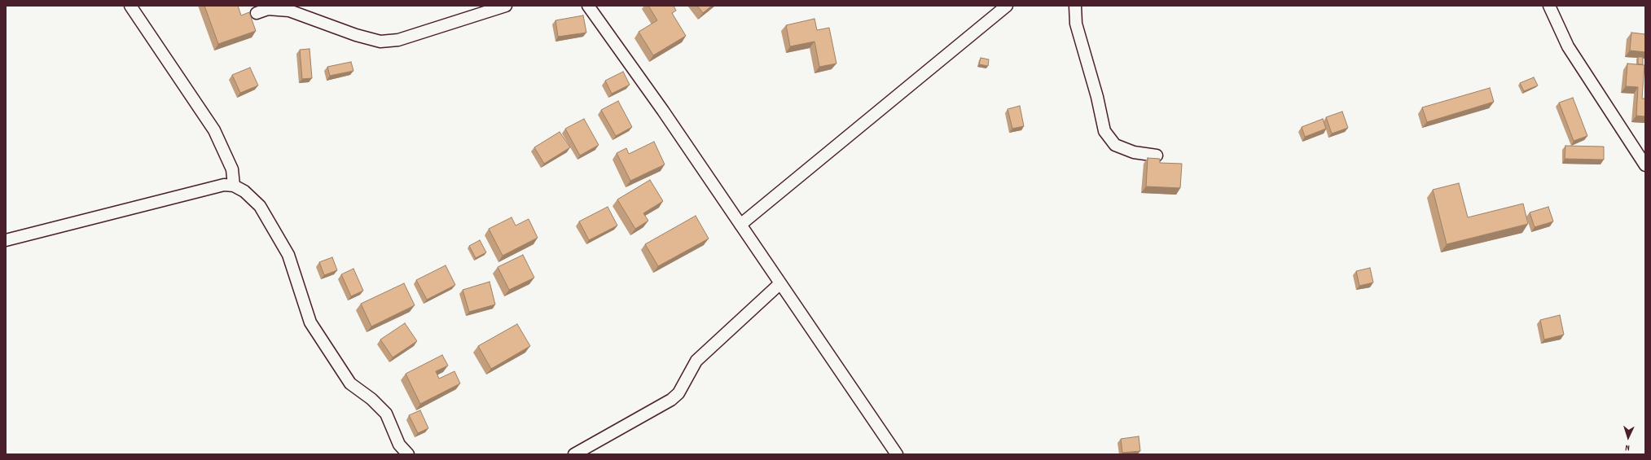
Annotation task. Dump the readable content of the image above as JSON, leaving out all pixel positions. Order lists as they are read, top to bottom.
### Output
{
  "north": "bottom"
}
